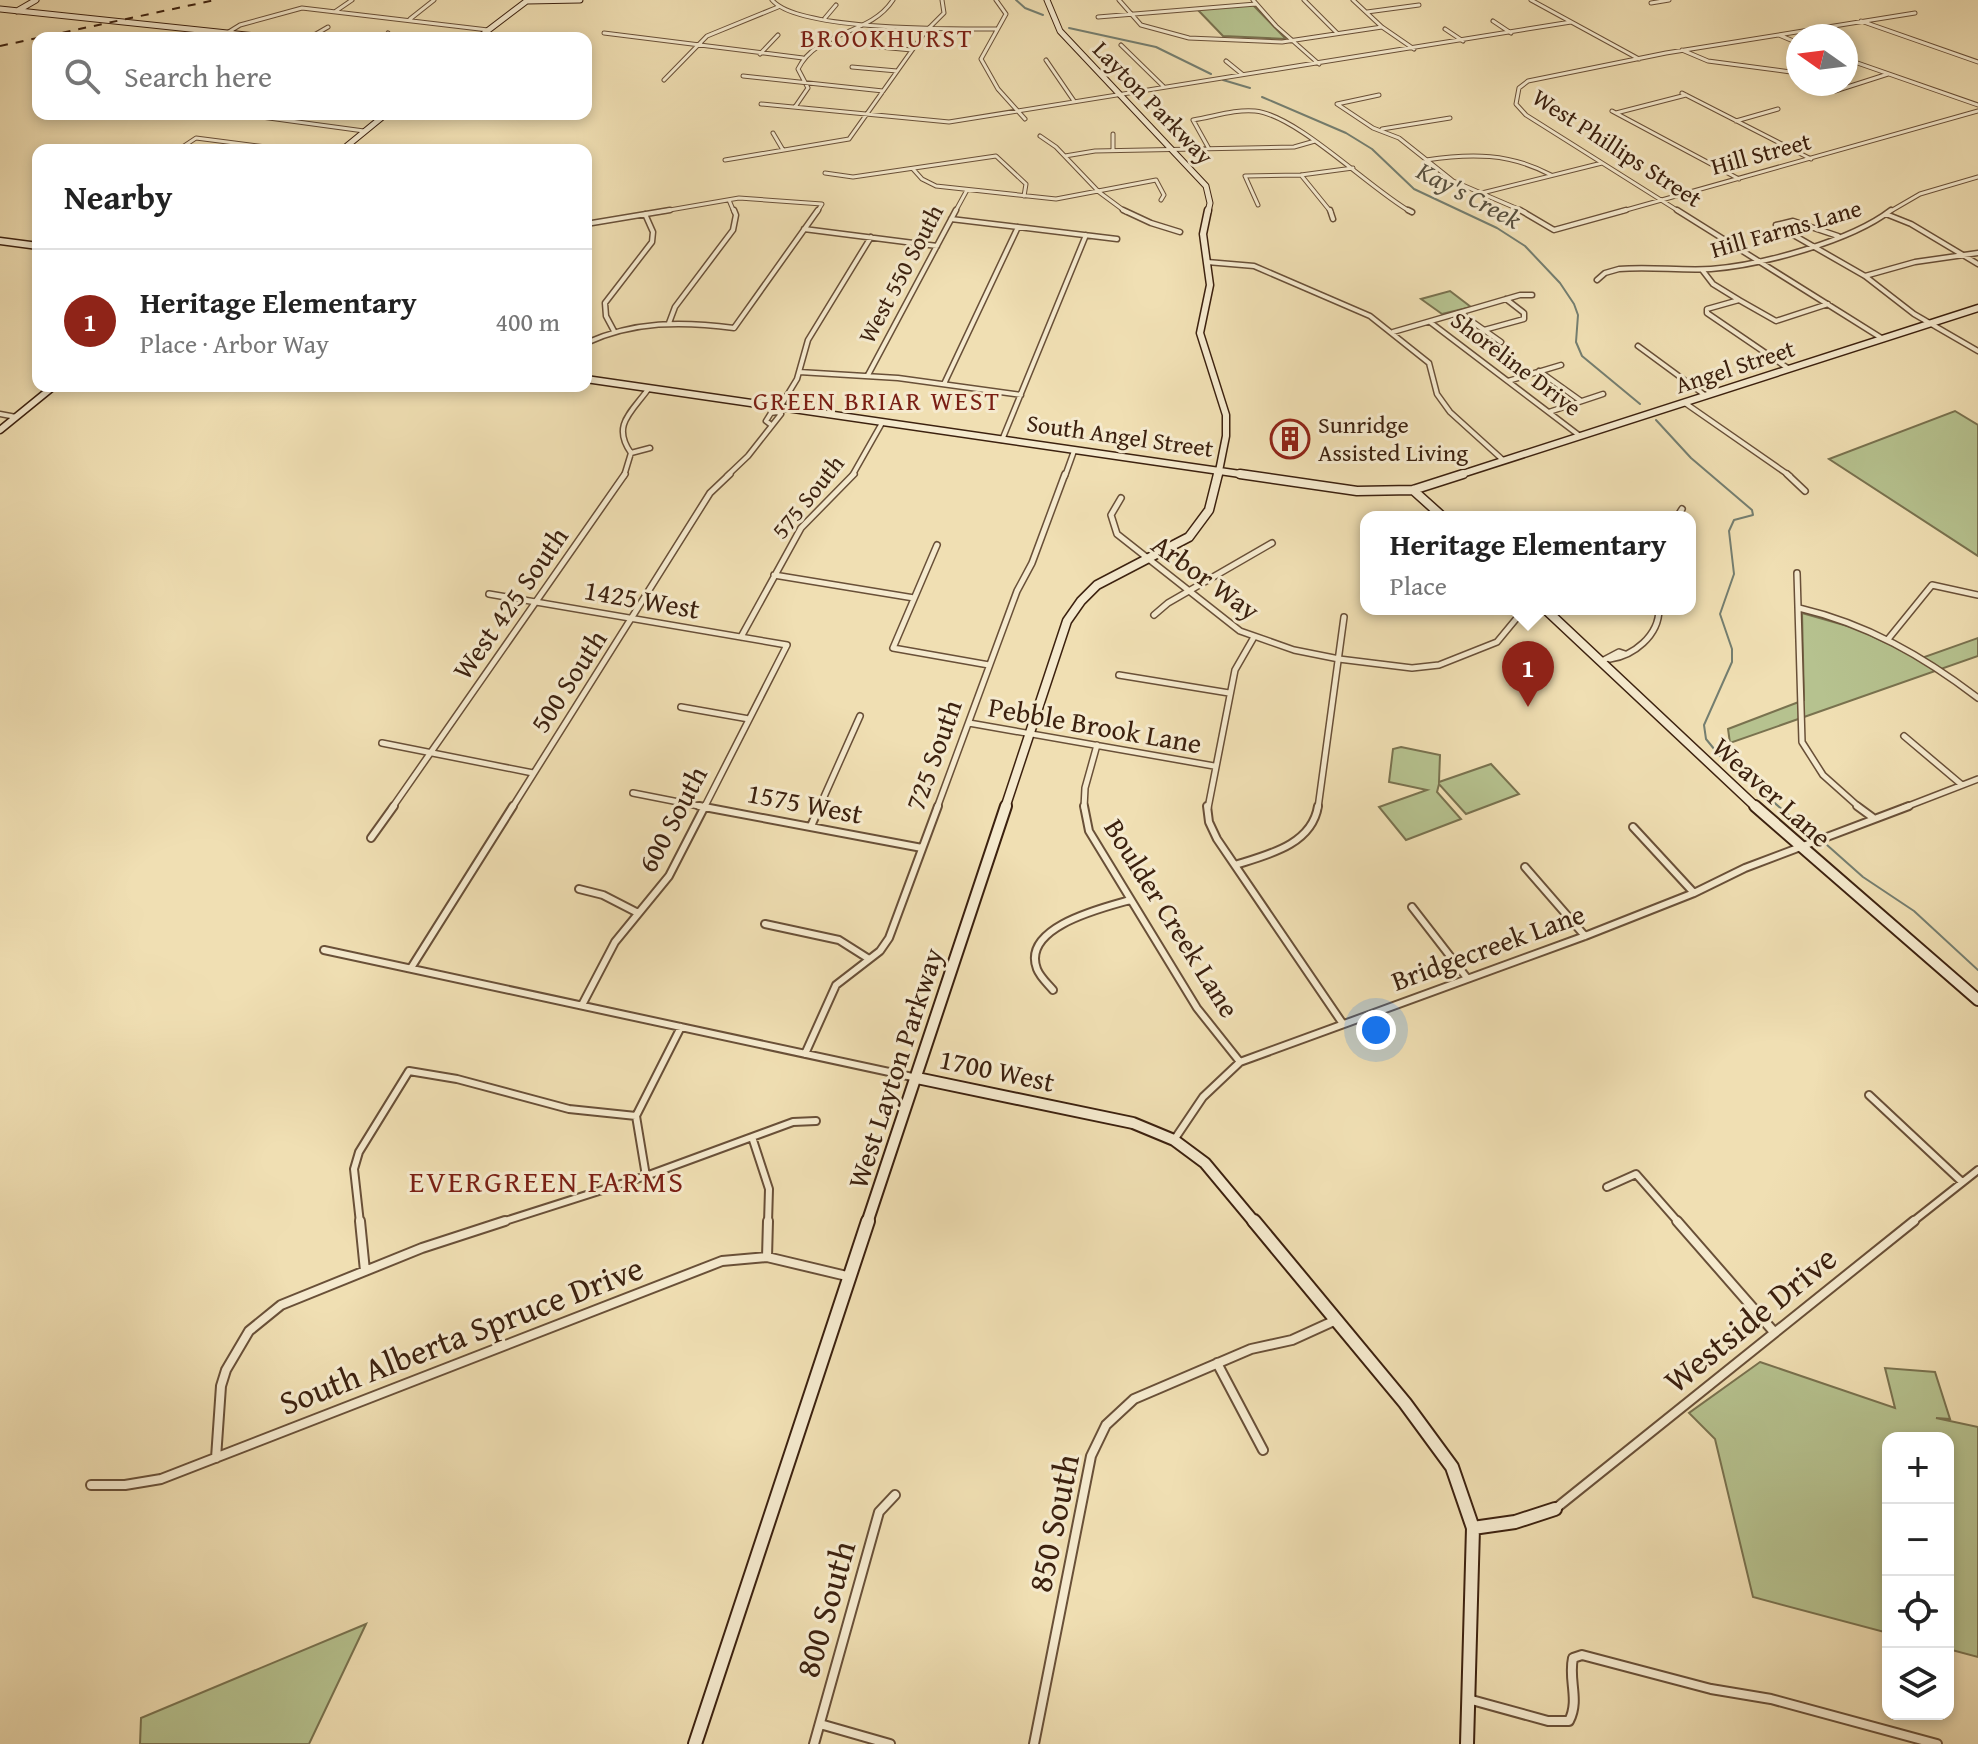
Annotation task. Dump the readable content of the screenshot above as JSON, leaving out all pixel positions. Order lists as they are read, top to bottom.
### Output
{
  "streets": {
    "main road": [
      "Layton Parkway",
      "Angel Street",
      "South Angel Street",
      "Weaver Lane",
      "West Layton Parkway",
      "1700 West"
    ],
    "street": [
      "West Phillips Street",
      "Hill Street",
      "Hill Farms Lane",
      "West 550 South",
      "Shoreline Drive",
      "575 South",
      "Arbor Way",
      "1425 West",
      "West 425 South",
      "500 South",
      "Pebble Brook Lane",
      "725 South",
      "1575 West",
      "600 South",
      "Boulder Creek Lane",
      "Bridgecreek Lane",
      "Westside Drive",
      "South Alberta Spruce Drive",
      "850 South",
      "800 South"
    ]
  },
  "crossings": [
    ["Layton Parkway", "South Angel Street"],
    ["Layton Parkway", "West Layton Parkway"],
    ["West Phillips Street", "Hill Street"],
    ["West Phillips Street", "Hill Farms Lane"],
    ["West Phillips Street", "Angel Street"],
    ["Shoreline Drive", "Angel Street"],
    ["Angel Street", "South Angel Street"],
    ["South Angel Street", "575 South"],
    ["South Angel Street", "West 425 South"],
    ["South Angel Street", "500 South"],
    ["South Angel Street", "725 South"],
    ["South Angel Street", "West Layton Parkway"],
    ["575 South", "1425 West"],
    ["Arbor Way", "West Layton Parkway"],
    ["1425 West", "West 425 South"],
    ["1425 West", "500 South"],
    ["1425 West", "600 South"],
    ["500 South", "1700 West"],
    ["Pebble Brook Lane", "725 South"],
    ["Pebble Brook Lane", "Boulder Creek Lane"],
    ["Pebble Brook Lane", "West Layton Parkway"],
    ["725 South", "1575 West"],
    ["725 South", "1700 West"],
    ["Weaver Lane", "Bridgecreek Lane"],
    ["1575 West", "600 South"],
    ["600 South", "1700 West"],
    ["Boulder Creek Lane", "Bridgecreek Lane"],
    ["Bridgecreek Lane", "1700 West"],
    ["West Layton Parkway", "1700 West"],
    ["West Layton Parkway", "South Alberta Spruce Drive"],
    ["1700 West", "850 South"]
  ],
  "districts": ["BROOKHURST", "GREEN BRIAR WEST", "EVERGREEN FARMS"],
  "water": ["Kay's Creek"],
  "places": {
    "building": ["Sunridge Assisted Living"]
  },
  "north": "left",
  "page": {
    "search": "Search here",
    "heading": "Nearby",
    "list": [
      {
        "mark": "1",
        "name": "Heritage Elementary",
        "note": "Place · Arbor Way",
        "value": "400 m"
      }
    ],
    "popup": ["Heritage Elementary", "Place"],
    "pins": "1",
    "map_buttons": ["+", "−"]
  }
}
